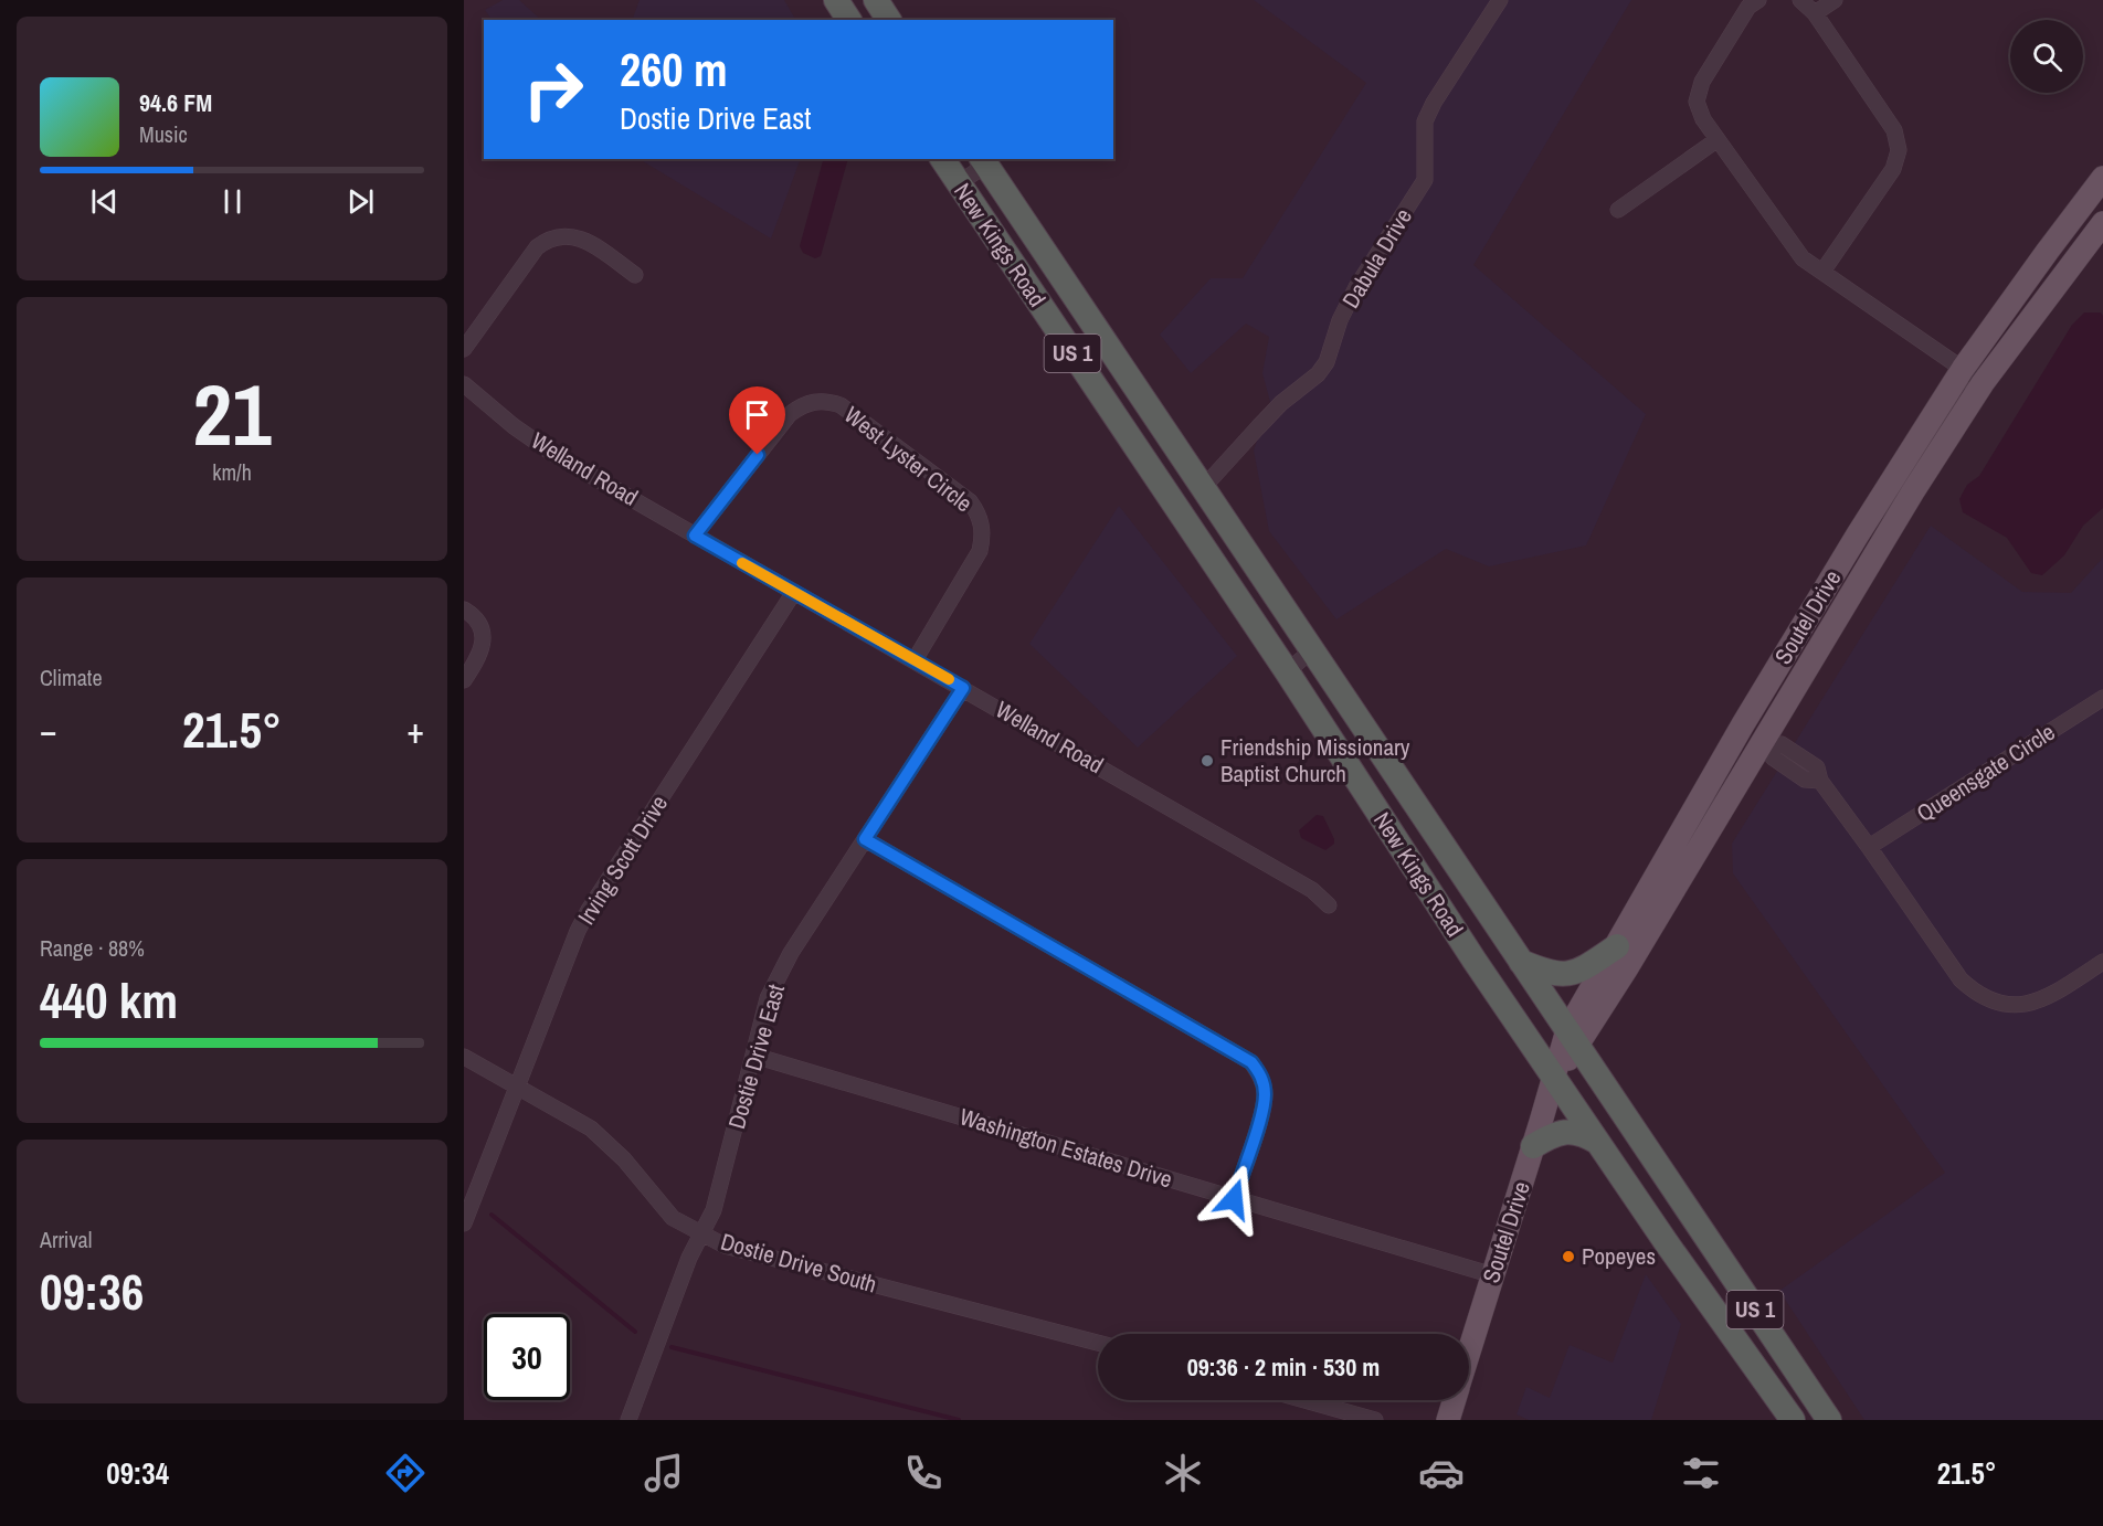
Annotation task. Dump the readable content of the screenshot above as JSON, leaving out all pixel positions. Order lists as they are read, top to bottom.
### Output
{
  "streets": {
    "highway": ["New Kings Road", "US 1"],
    "main road": ["Soutel Drive"],
    "street": [
      "Dabula Drive",
      "West Lyster Circle",
      "Welland Road",
      "Queensgate Circle",
      "Irving Scott Drive",
      "Dostie Drive East",
      "Washington Estates Drive",
      "Dostie Drive South"
    ]
  },
  "crossings": [
    ["New Kings Road", "Dabula Drive"],
    ["New Kings Road", "Soutel Drive"],
    ["West Lyster Circle", "Welland Road"],
    ["Welland Road", "Irving Scott Drive"],
    ["Welland Road", "Dostie Drive East"],
    ["Soutel Drive", "Washington Estates Drive"],
    ["Irving Scott Drive", "Dostie Drive South"],
    ["Dostie Drive East", "Washington Estates Drive"],
    ["Dostie Drive East", "Dostie Drive South"]
  ],
  "places": ["Friendship Missionary Baptist Church", "Popeyes"],
  "page": {
    "turn": ["260 m", "Dostie Drive East"],
    "song": ["94.6 FM", "Music"],
    "tile": [
      ["21", "km/h"],
      "Climate",
      ["Range · 88%", "440 km"],
      ["Arrival", "09:36"]
    ],
    "heat": ["−", "21.5°", "+"],
    "limit": "30",
    "trip": "09:36 · 2 min · 530 m",
    "tabs": ["09:34", "21.5°"]
  }
}
